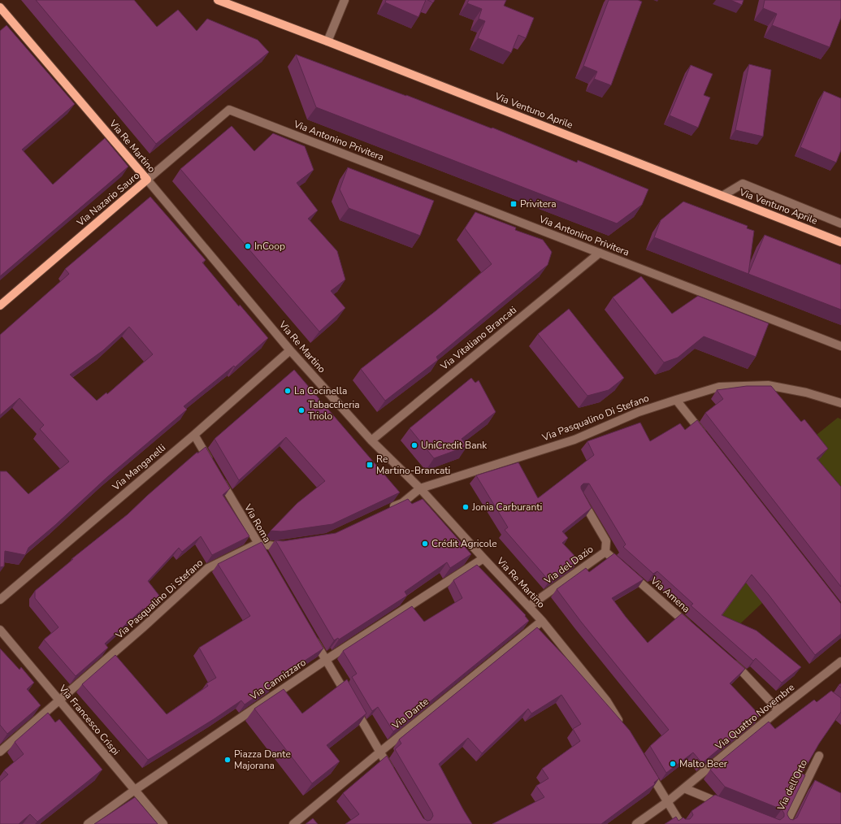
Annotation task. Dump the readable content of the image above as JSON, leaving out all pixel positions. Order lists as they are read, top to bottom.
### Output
{
  "streets": {
    "main road": ["Via Ventuno Aprile", "Via Re Martino", "Via Nazario Sauro"],
    "street": [
      "Via Antonino Privitera",
      "Via Vitaliano Brancati",
      "Via Pasqualino Di Stefano",
      "Via Manganelli",
      "Via Roma",
      "Via del Dazio",
      "Via Amena",
      "Via Cannizzaro",
      "Via Dante",
      "Via Quattro Novembre",
      "Via Francesco Crispi",
      "Via dell'Orto"
    ]
  },
  "crossings": [
    ["Via Antonino Privitera", "Via Nazario Sauro"],
    ["Via Antonino Privitera", "Via Vitaliano Brancati"],
    ["Via Re Martino", "Via Nazario Sauro"],
    ["Via Re Martino", "Via Vitaliano Brancati"],
    ["Via Re Martino", "Via Pasqualino Di Stefano"],
    ["Via Re Martino", "Via Manganelli"],
    ["Via Re Martino", "Via del Dazio"],
    ["Via Re Martino", "Via Cannizzaro"],
    ["Via Re Martino", "Via Dante"],
    ["Via Pasqualino Di Stefano", "Via Roma"],
    ["Via Pasqualino Di Stefano", "Via Francesco Crispi"],
    ["Via del Dazio", "Via Amena"],
    ["Via Cannizzaro", "Via Francesco Crispi"]
  ],
  "places": {
    "transit": ["Privitera", "Re Martino-Brancati"],
    "other": [
      "InCoop",
      "La Cocinella",
      "Tabaccheria Triolo",
      "UniCredit Bank",
      "Jonia Carburanti",
      "Crédit Agricole",
      "Piazza Dante Majorana",
      "Malto Beer"
    ]
  }
}
